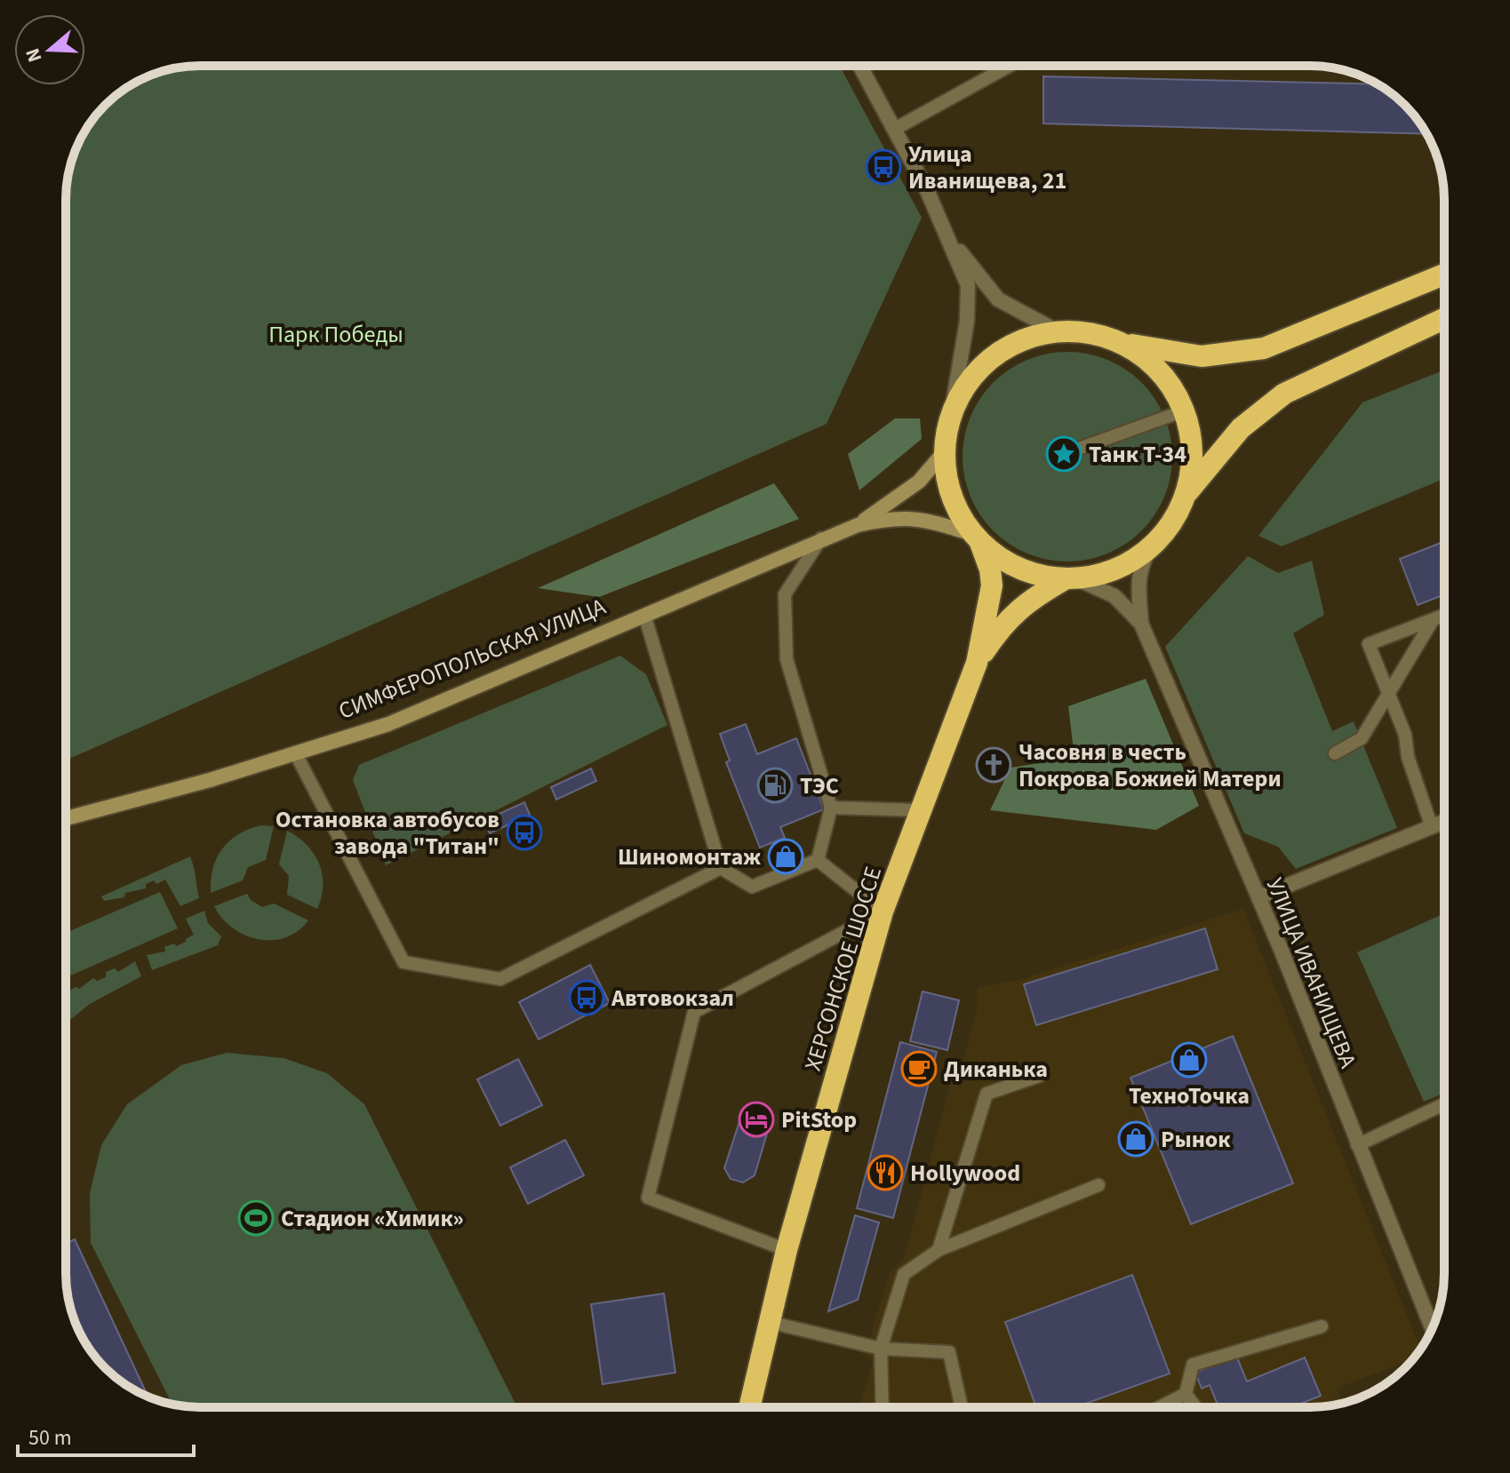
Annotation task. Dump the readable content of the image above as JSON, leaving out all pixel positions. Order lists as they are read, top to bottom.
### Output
{
  "streets": {
    "highway": ["ХЕРСОНСКОЕ ШОССЕ"],
    "main road": ["СИМФЕРОПОЛЬСКАЯ УЛИЦА"],
    "street": ["УЛИЦА ИВАНИЩЕВА"]
  },
  "crossings": [
    ["СИМФЕРОПОЛЬСКАЯ УЛИЦА", "ХЕРСОНСКОЕ ШОССЕ"],
    ["СИМФЕРОПОЛЬСКАЯ УЛИЦА", "УЛИЦА ИВАНИЩЕВА"],
    ["ХЕРСОНСКОЕ ШОССЕ", "УЛИЦА ИВАНИЩЕВА"]
  ],
  "parks": ["Парк Победы"],
  "places": {
    "bus stop": ["Улица Иванищева, 21", "Остановка автобусов завода \"Титан\"", "Автовокзал"],
    "place": ["Танк Т-34"],
    "church": ["Часовня в честь Покрова Божией Матери"],
    "fuel station": ["ТЭС"],
    "shop": ["Шиномонтаж", "ТехноТочка", "Рынок"],
    "cafe": ["Диканька"],
    "hotel": ["PitStop"],
    "restaurant": ["Hollywood"],
    "sports": ["Стадион «Химик»"]
  },
  "scale_bar": "50 m",
  "north": "left"
}
